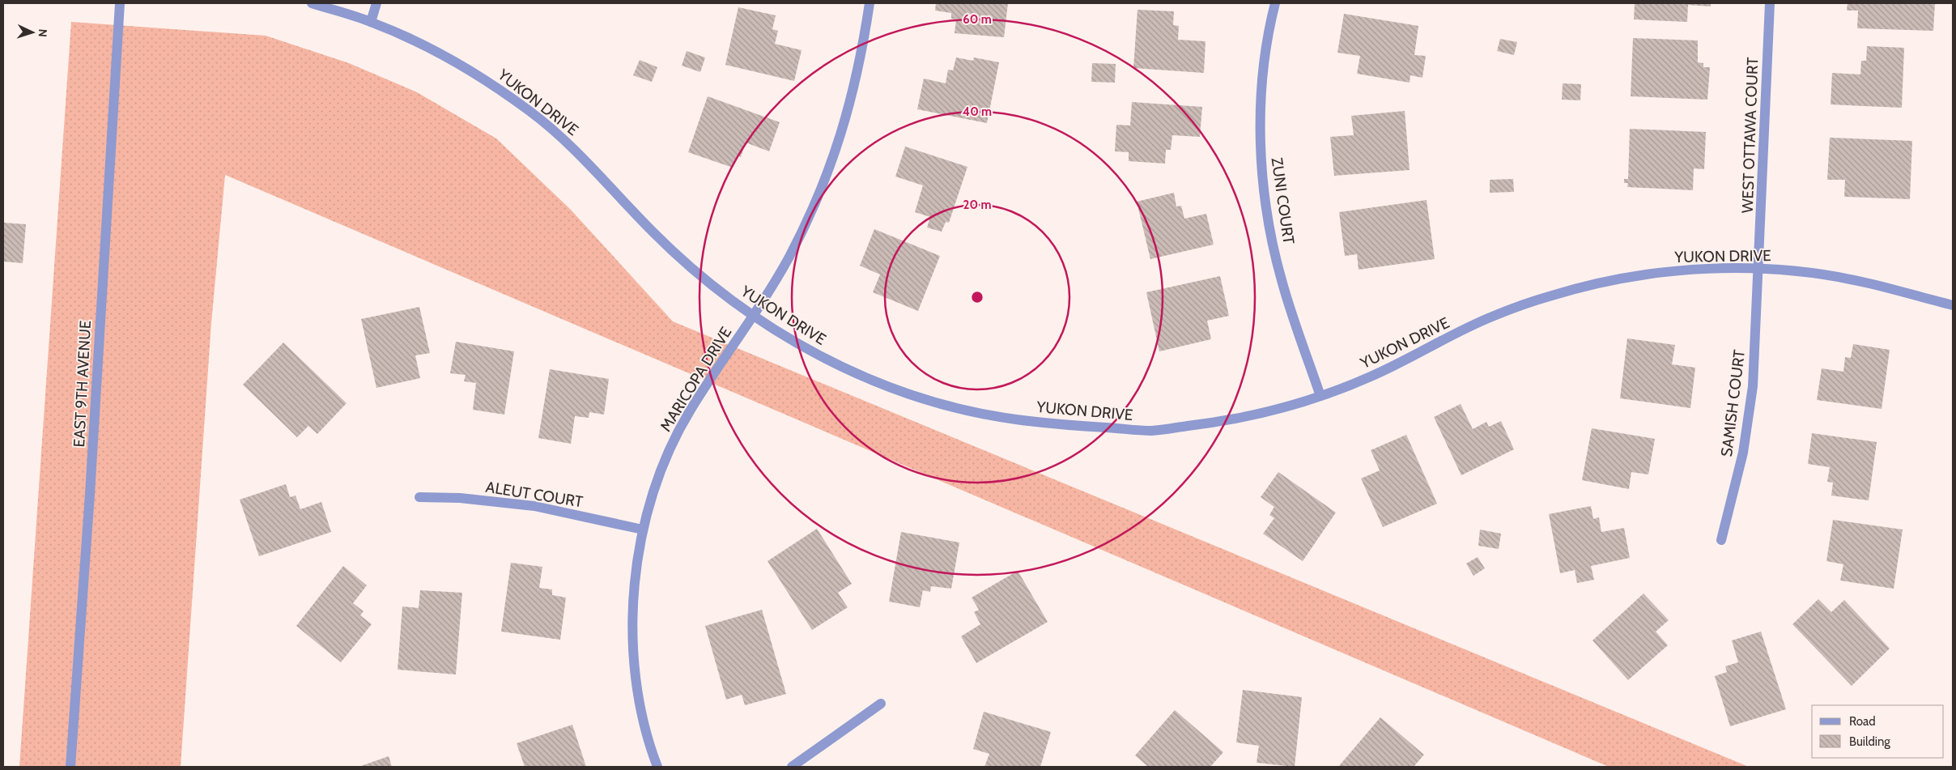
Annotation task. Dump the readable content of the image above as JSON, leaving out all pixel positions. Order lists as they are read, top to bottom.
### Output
{
  "streets": {
    "street": [
      "YUKON DRIVE",
      "WEST OTTAWA COURT",
      "ZUNI COURT",
      "MARICOPA DRIVE",
      "EAST 9TH AVENUE",
      "SAMISH COURT",
      "ALEUT COURT"
    ]
  },
  "crossings": [
    ["YUKON DRIVE", "WEST OTTAWA COURT"],
    ["YUKON DRIVE", "ZUNI COURT"],
    ["YUKON DRIVE", "MARICOPA DRIVE"],
    ["YUKON DRIVE", "SAMISH COURT"],
    ["WEST OTTAWA COURT", "SAMISH COURT"],
    ["MARICOPA DRIVE", "ALEUT COURT"]
  ],
  "legend": ["Road", "Building"],
  "north": "right",
  "rings": ["60 m", "40 m", "20 m"]
}
